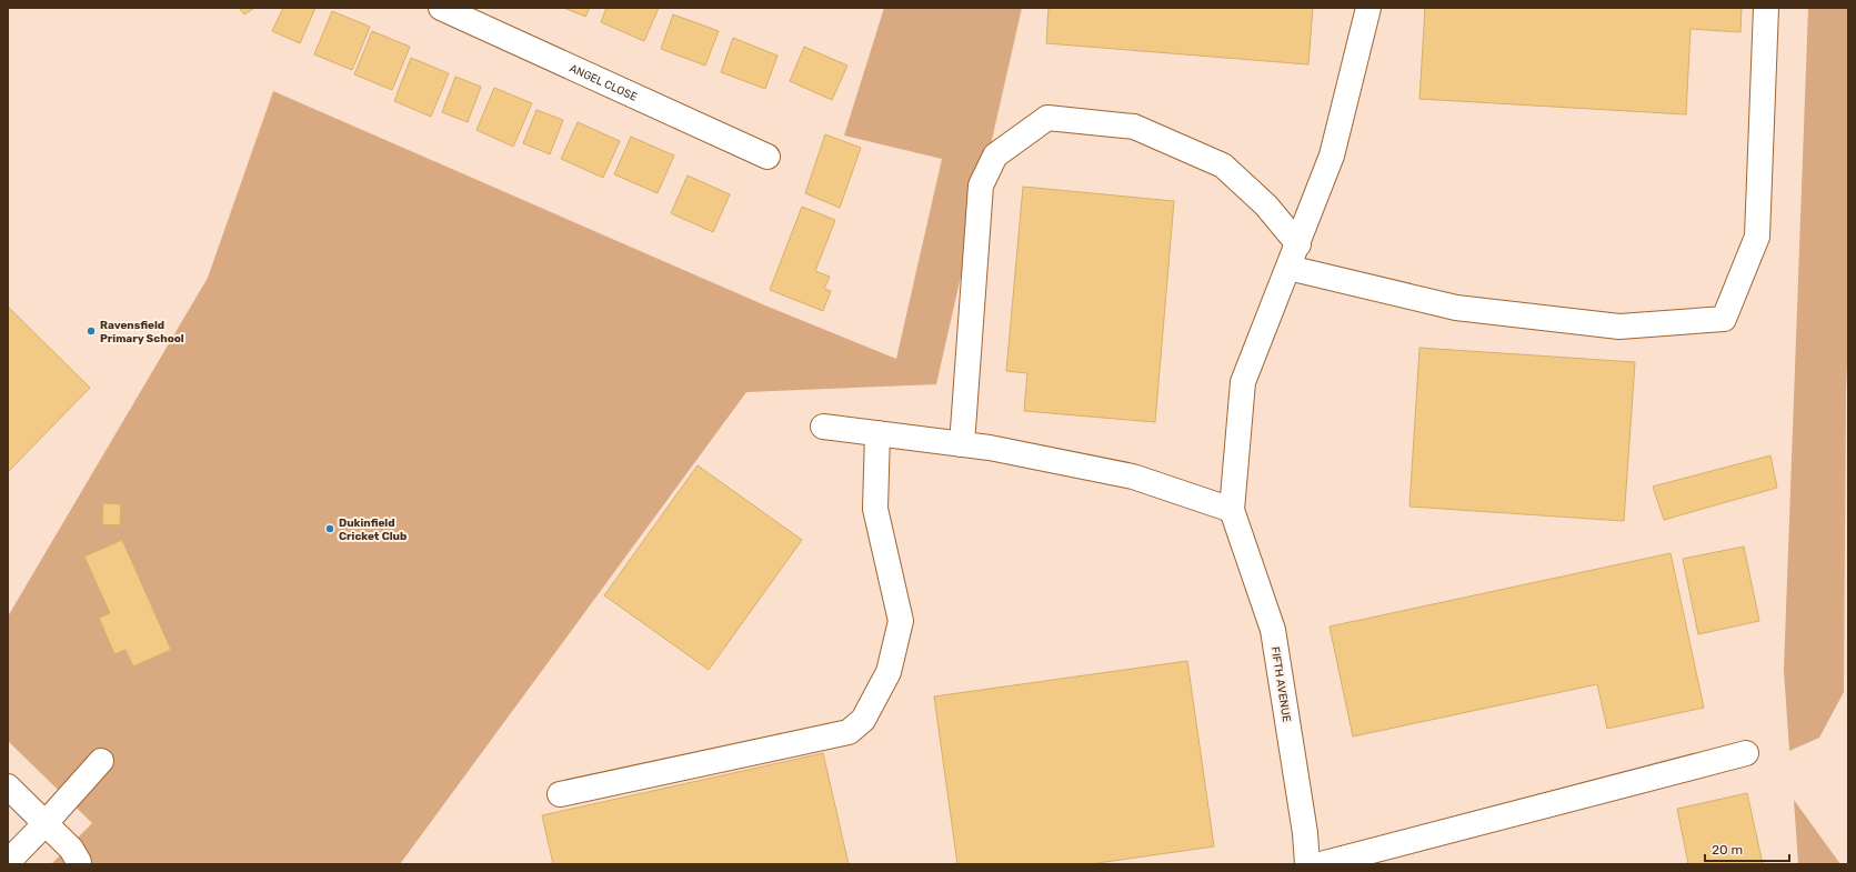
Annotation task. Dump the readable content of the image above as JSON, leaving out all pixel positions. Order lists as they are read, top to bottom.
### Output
{
  "streets": {
    "street": ["ANGEL CLOSE", "FIFTH AVENUE"]
  },
  "places": ["Ravensfield Primary School", "Dukinfield Cricket Club"],
  "scale_bar": "20 m"
}
